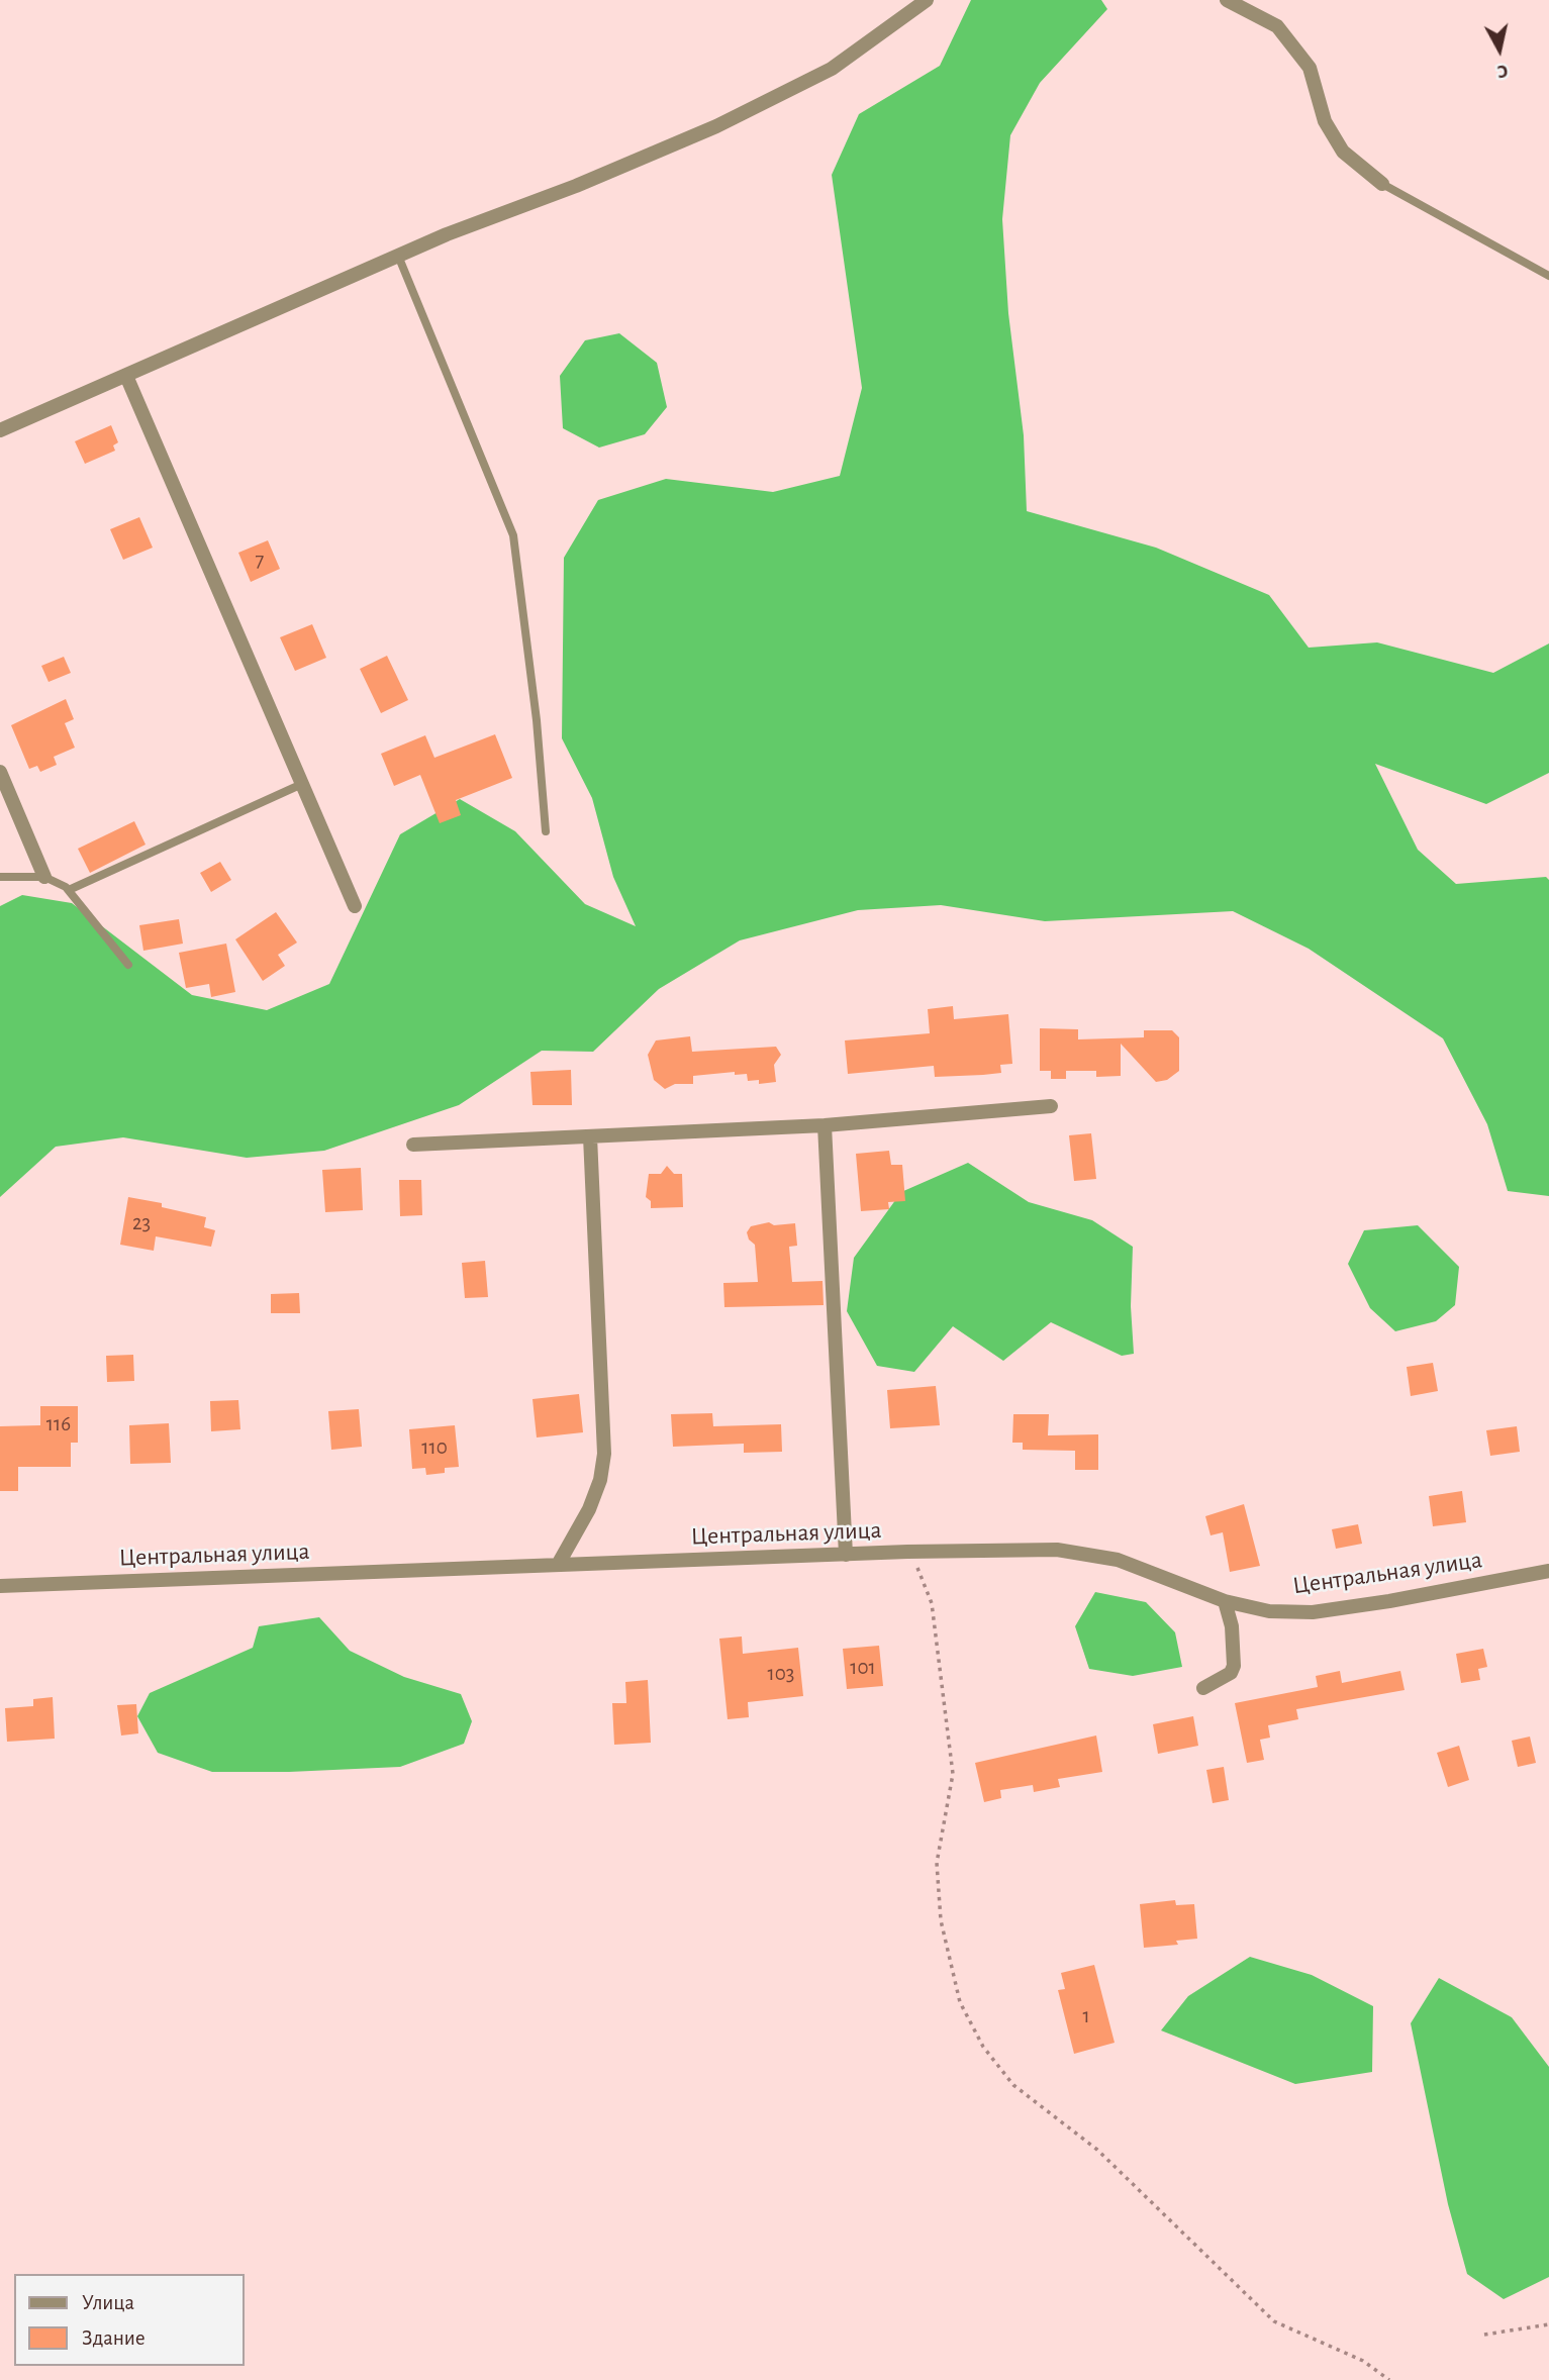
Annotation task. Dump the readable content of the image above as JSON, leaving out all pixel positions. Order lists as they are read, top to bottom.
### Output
{
  "streets": {
    "street": ["Центральная улица"]
  },
  "house_numbers": [
    "7",
    "23",
    "116",
    "110",
    "101",
    "103",
    "1"
  ],
  "legend": ["Улица", "Здание"],
  "north": "bottom"
}
